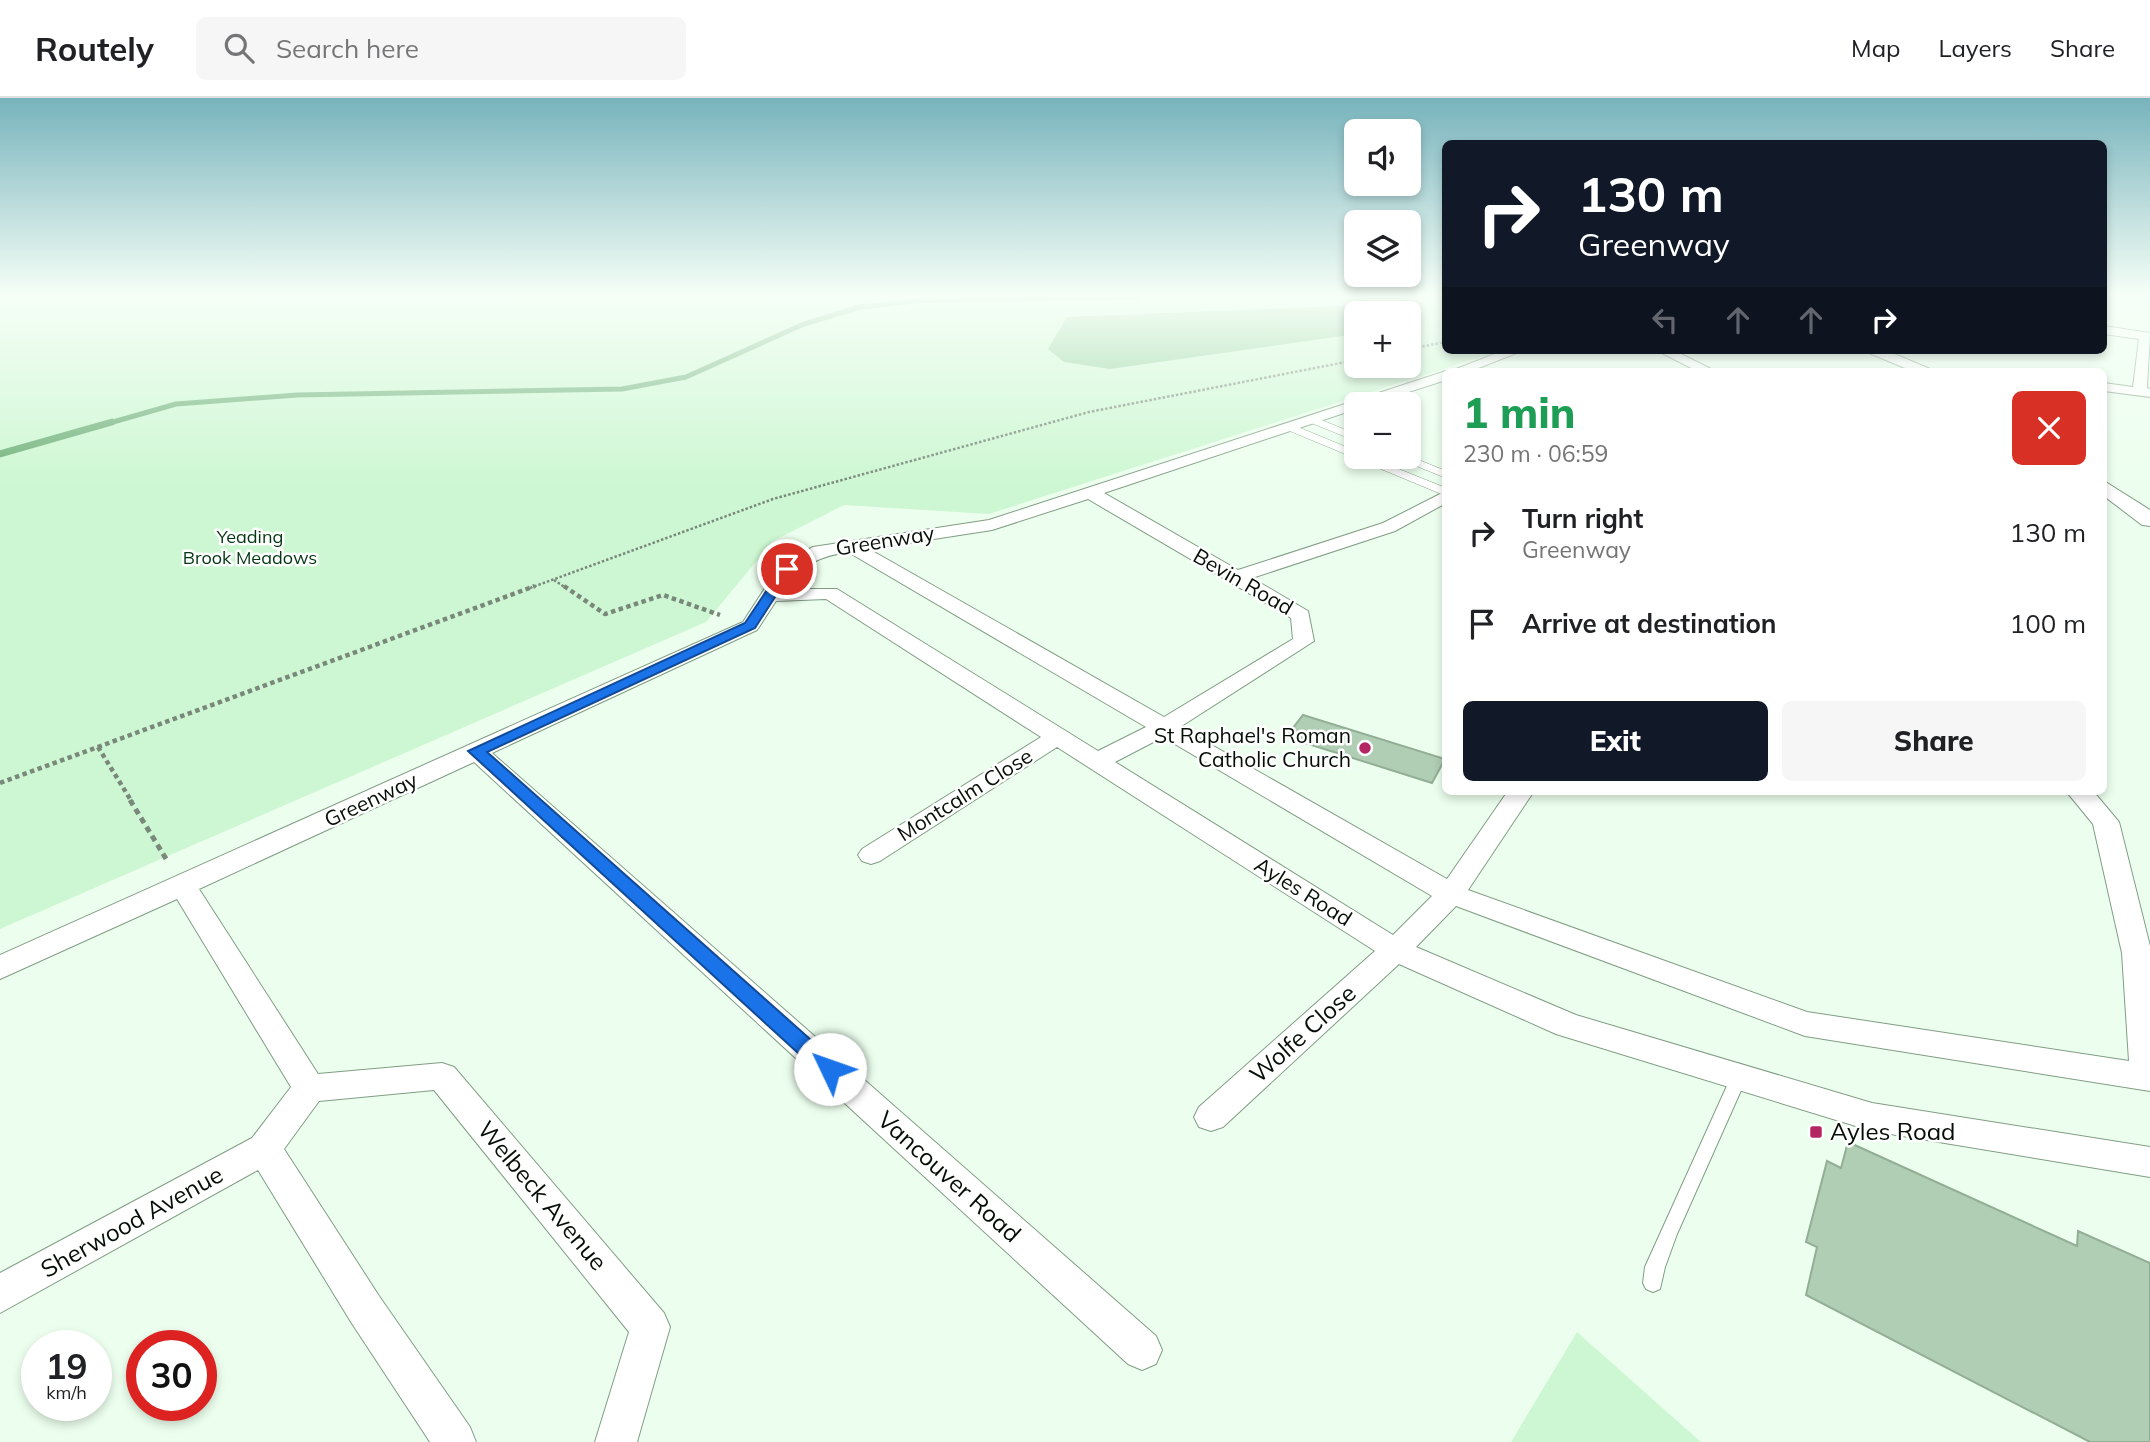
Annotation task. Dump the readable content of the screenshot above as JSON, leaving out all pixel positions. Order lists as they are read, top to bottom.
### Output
{
  "streets": {
    "street": [
      "Greenway",
      "Bevin Road",
      "Montcalm Close",
      "Ayles Road",
      "Wolfe Close",
      "Vancouver Road",
      "Welbeck Avenue",
      "Sherwood Avenue"
    ]
  },
  "crossings": [
    ["Greenway", "Bevin Road"],
    ["Greenway", "Ayles Road"],
    ["Greenway", "Vancouver Road"],
    ["Montcalm Close", "Ayles Road"],
    ["Ayles Road", "Wolfe Close"]
  ],
  "parks": ["Yeading Brook Meadows"],
  "places": {
    "other": ["St Raphael's Roman Catholic Church"],
    "transit": ["Ayles Road"]
  },
  "page": {
    "header": "Routely",
    "search": "Search here",
    "nav": ["Map", "Layers", "Share"],
    "map_buttons": ["+", "−"],
    "turn": ["130 m", "Greenway"],
    "heading": ["1 min", "230 m · 06:59"],
    "list": [
      {
        "name": "Turn right",
        "note": "Greenway",
        "value": "130 m"
      },
      {
        "name": "Arrive at destination",
        "value": "100 m"
      }
    ],
    "buttons": ["Exit", "Share"],
    "speed": "19 km/h",
    "limit": "30"
  }
}
